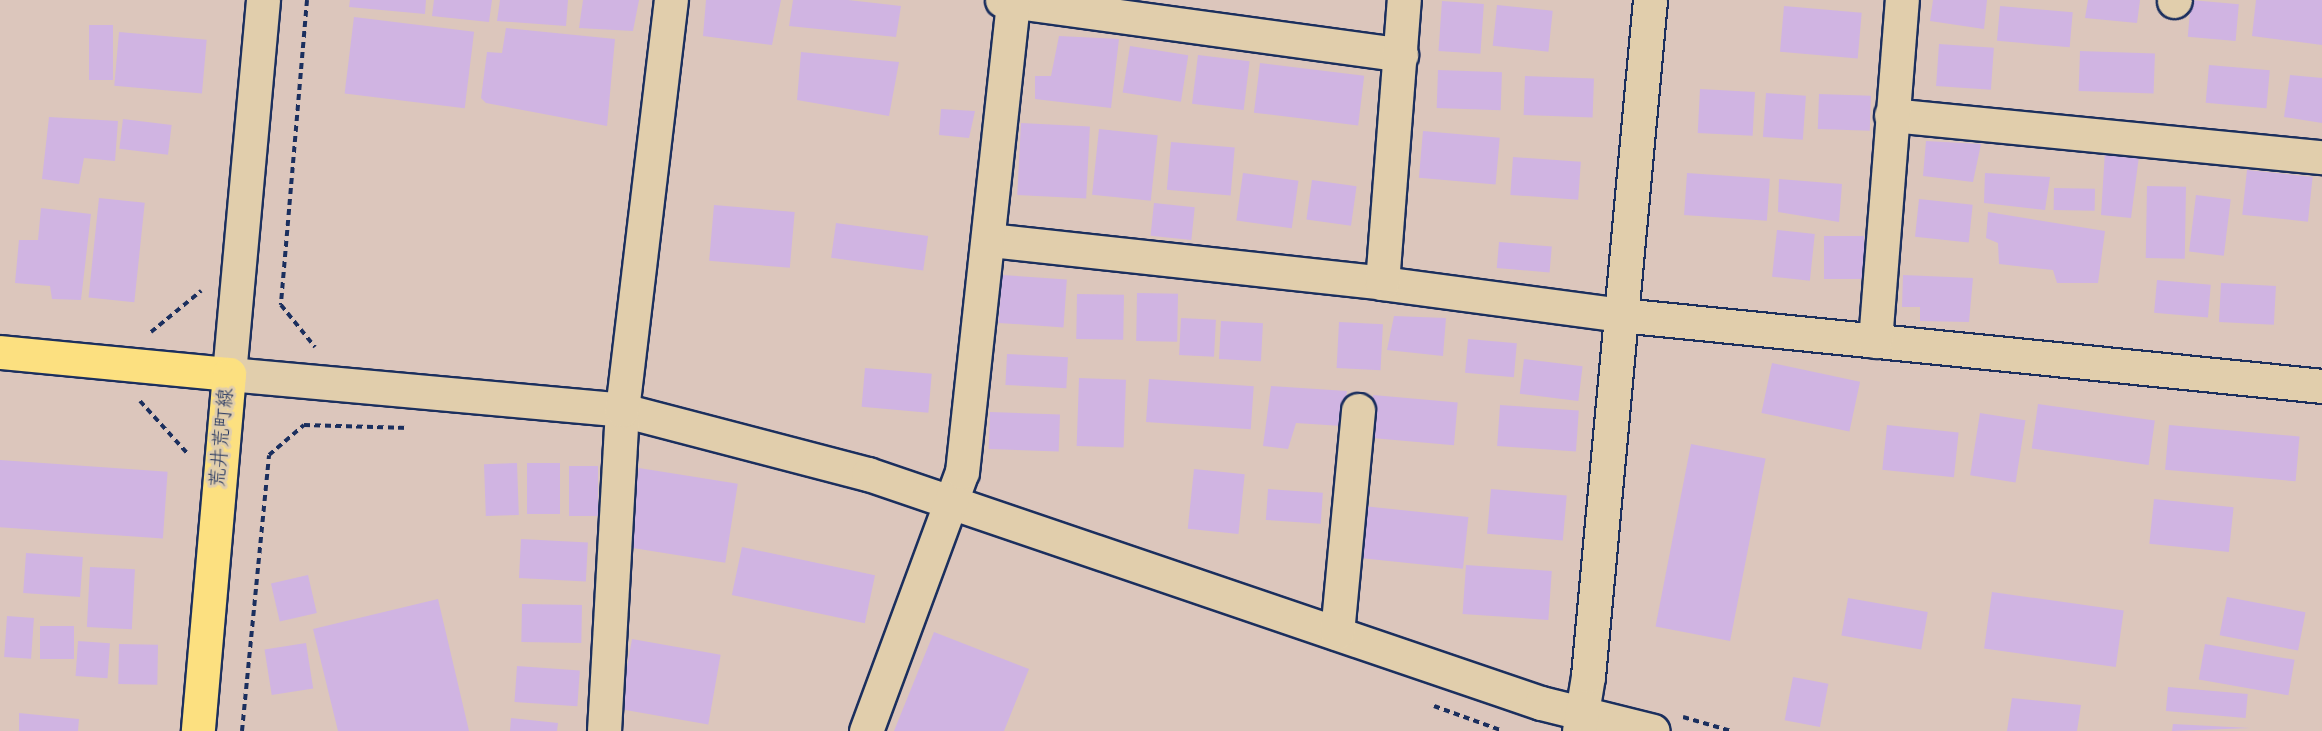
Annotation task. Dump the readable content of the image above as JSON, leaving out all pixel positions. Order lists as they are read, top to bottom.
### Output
{
  "streets": {
    "main road": ["荒井荒町線"]
  }
}
